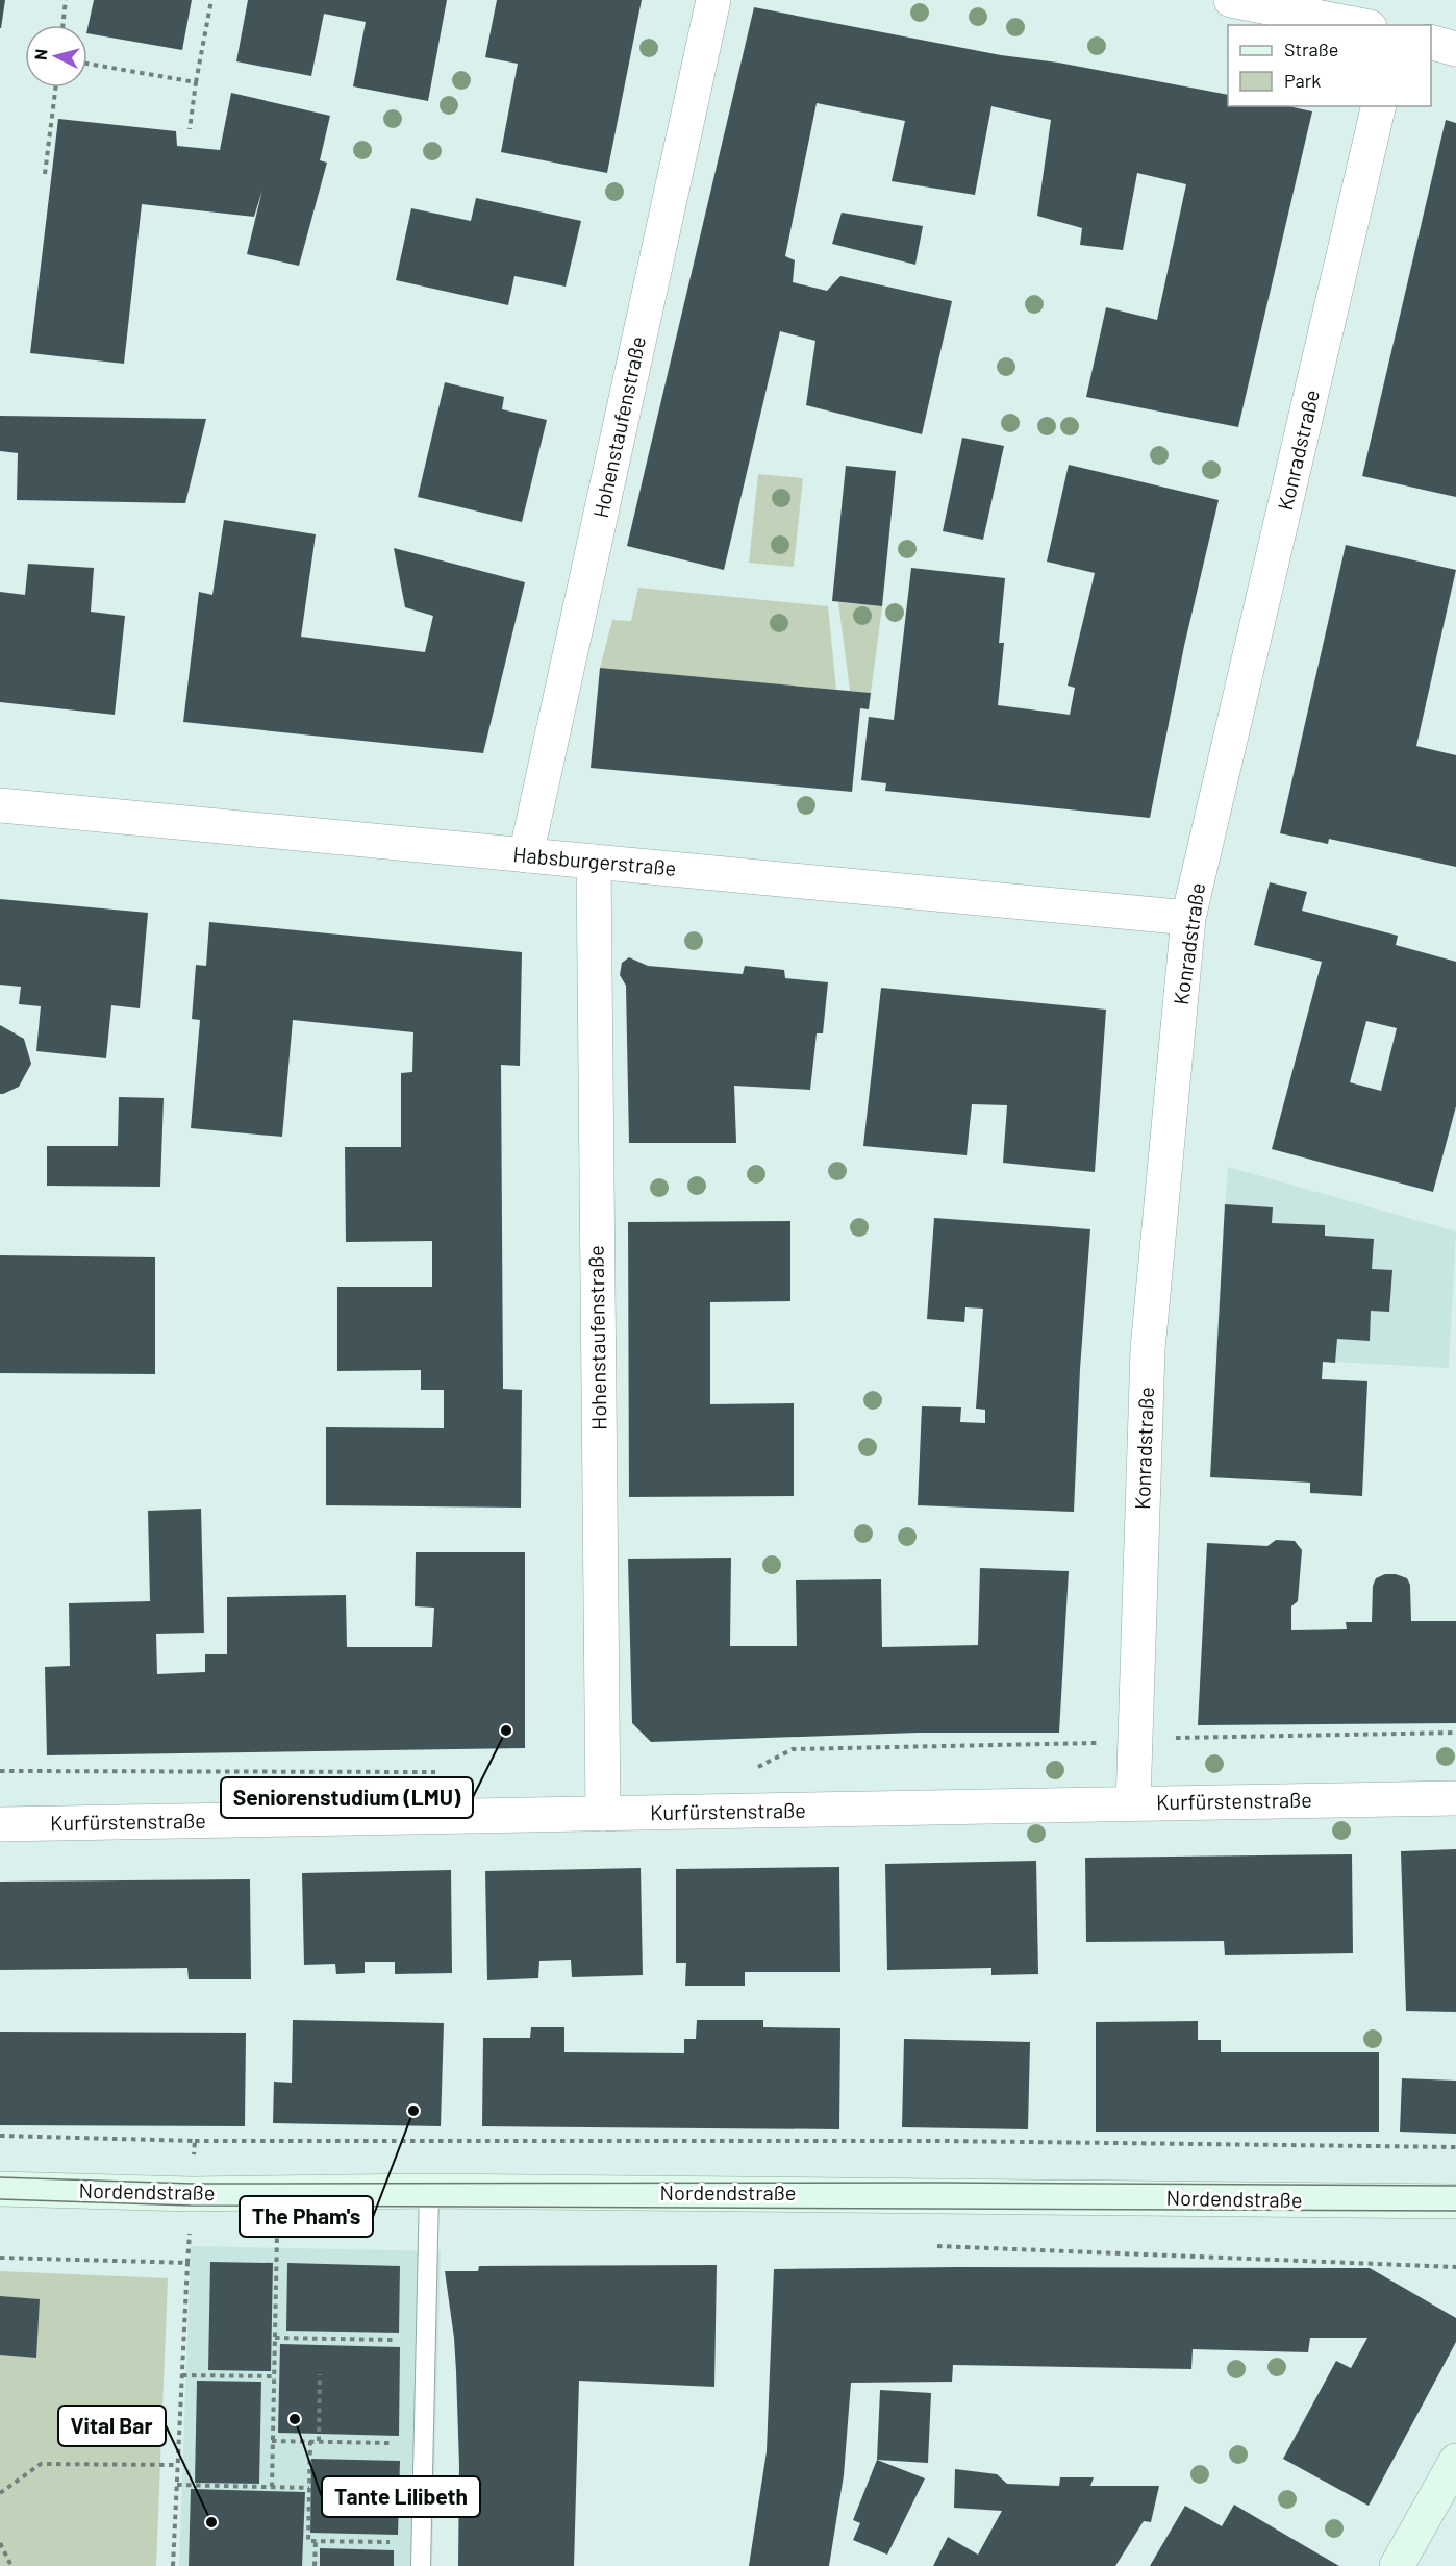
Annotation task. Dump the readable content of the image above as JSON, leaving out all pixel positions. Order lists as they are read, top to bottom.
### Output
{
  "streets": {
    "main road": ["Nordendstraße"],
    "street": [
      "Hohenstaufenstraße",
      "Konradstraße",
      "Habsburgerstraße",
      "Kurfürstenstraße"
    ]
  },
  "crossings": [
    ["Hohenstaufenstraße", "Habsburgerstraße"],
    ["Hohenstaufenstraße", "Kurfürstenstraße"],
    ["Konradstraße", "Habsburgerstraße"],
    ["Konradstraße", "Kurfürstenstraße"]
  ],
  "places": [
    "Seniorenstudium (LMU)",
    "The Pham's",
    "Tante Lilibeth",
    "Vital Bar"
  ],
  "legend": ["Straße", "Park"],
  "north": "left"
}
